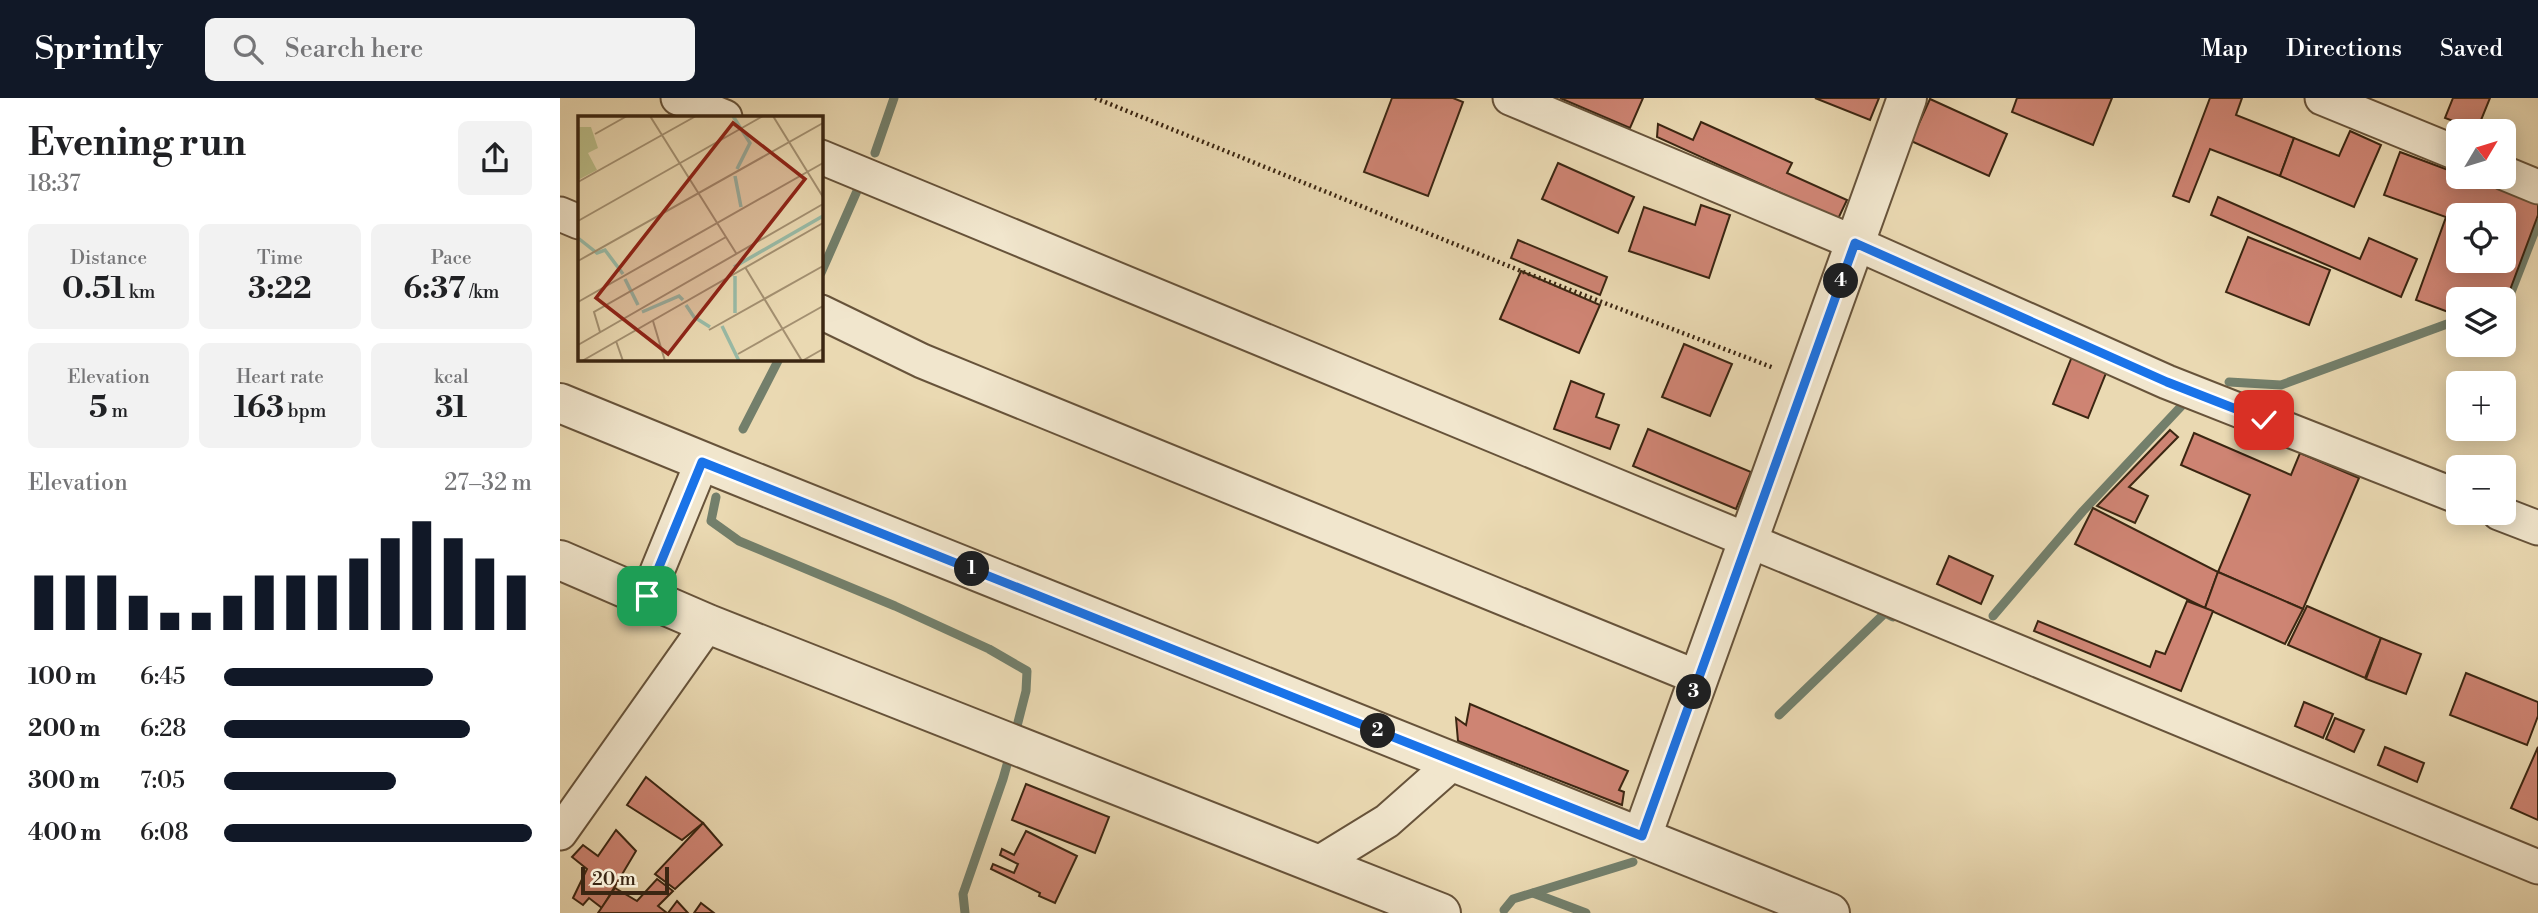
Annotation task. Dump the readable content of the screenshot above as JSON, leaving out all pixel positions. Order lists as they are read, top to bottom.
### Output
{
  "scale_bar": "20 m",
  "north": "top right",
  "page": {
    "header": "Sprintly",
    "search": "Search here",
    "nav": ["Map", "Directions", "Saved"],
    "heading": ["Evening run", "18:37"],
    "map_buttons": ["+", "−"],
    "stats": [
      ["Distance", "0.51 km"],
      ["Time", "3:22"],
      ["Pace", "6:37 /km"],
      ["Elevation", "5 m"],
      ["Heart rate", "163 bpm"],
      ["kcal", "31"]
    ],
    "pins": [
      "4",
      "1",
      "3",
      "2"
    ],
    "chart": ["Elevation", "27–32 m"],
    "list": [
      {
        "name": "100 m",
        "note": "6:45"
      },
      {
        "name": "200 m",
        "note": "6:28"
      },
      {
        "name": "300 m",
        "note": "7:05"
      },
      {
        "name": "400 m",
        "note": "6:08"
      }
    ],
    "scale": "20 m"
  }
}
